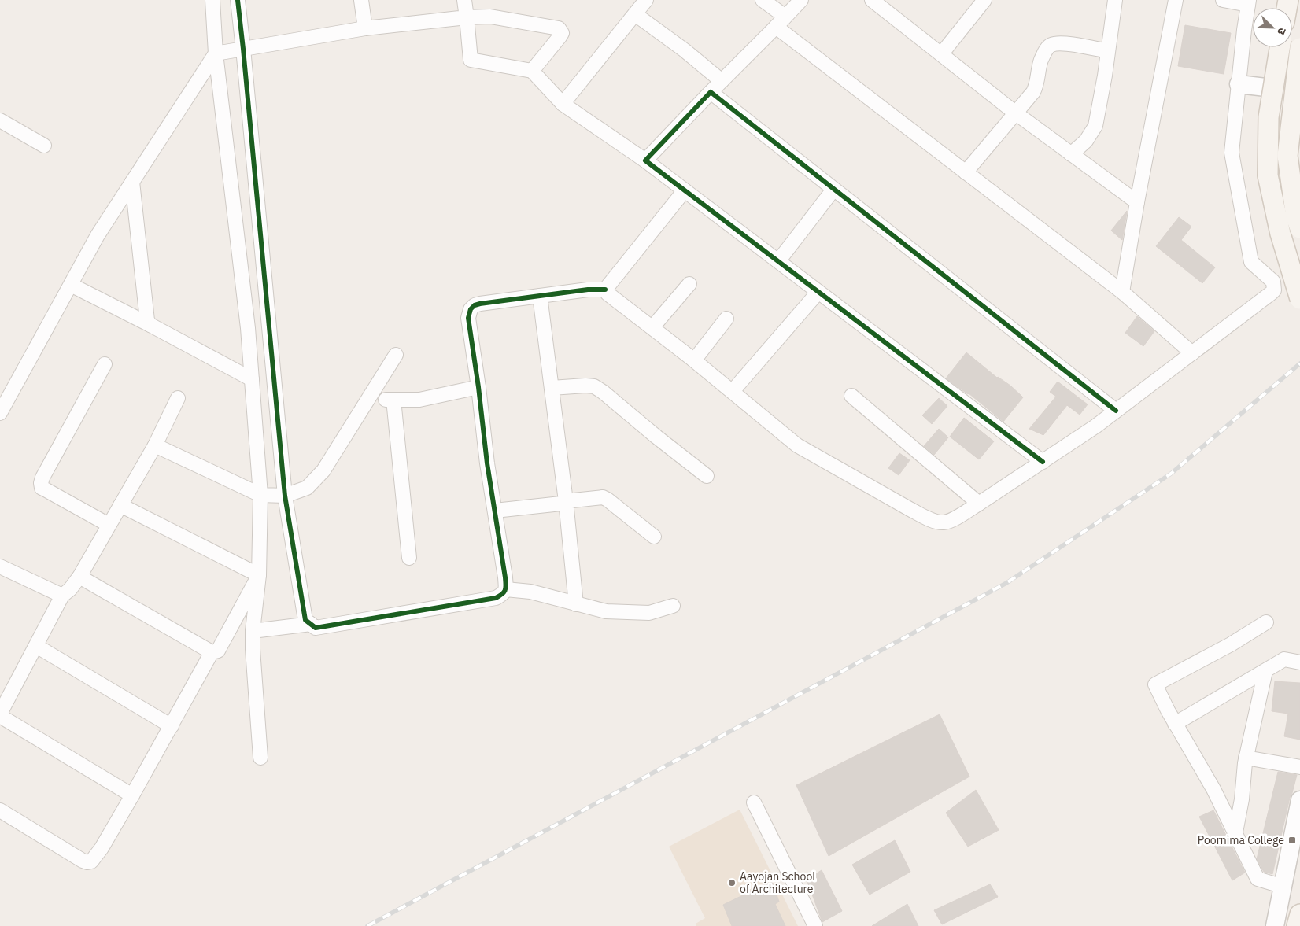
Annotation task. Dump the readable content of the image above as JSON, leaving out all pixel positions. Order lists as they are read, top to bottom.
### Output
{
  "places": {
    "transit": ["Poornima College"],
    "other": ["Aayojan School of Architecture"]
  },
  "north": "bottom right"
}
